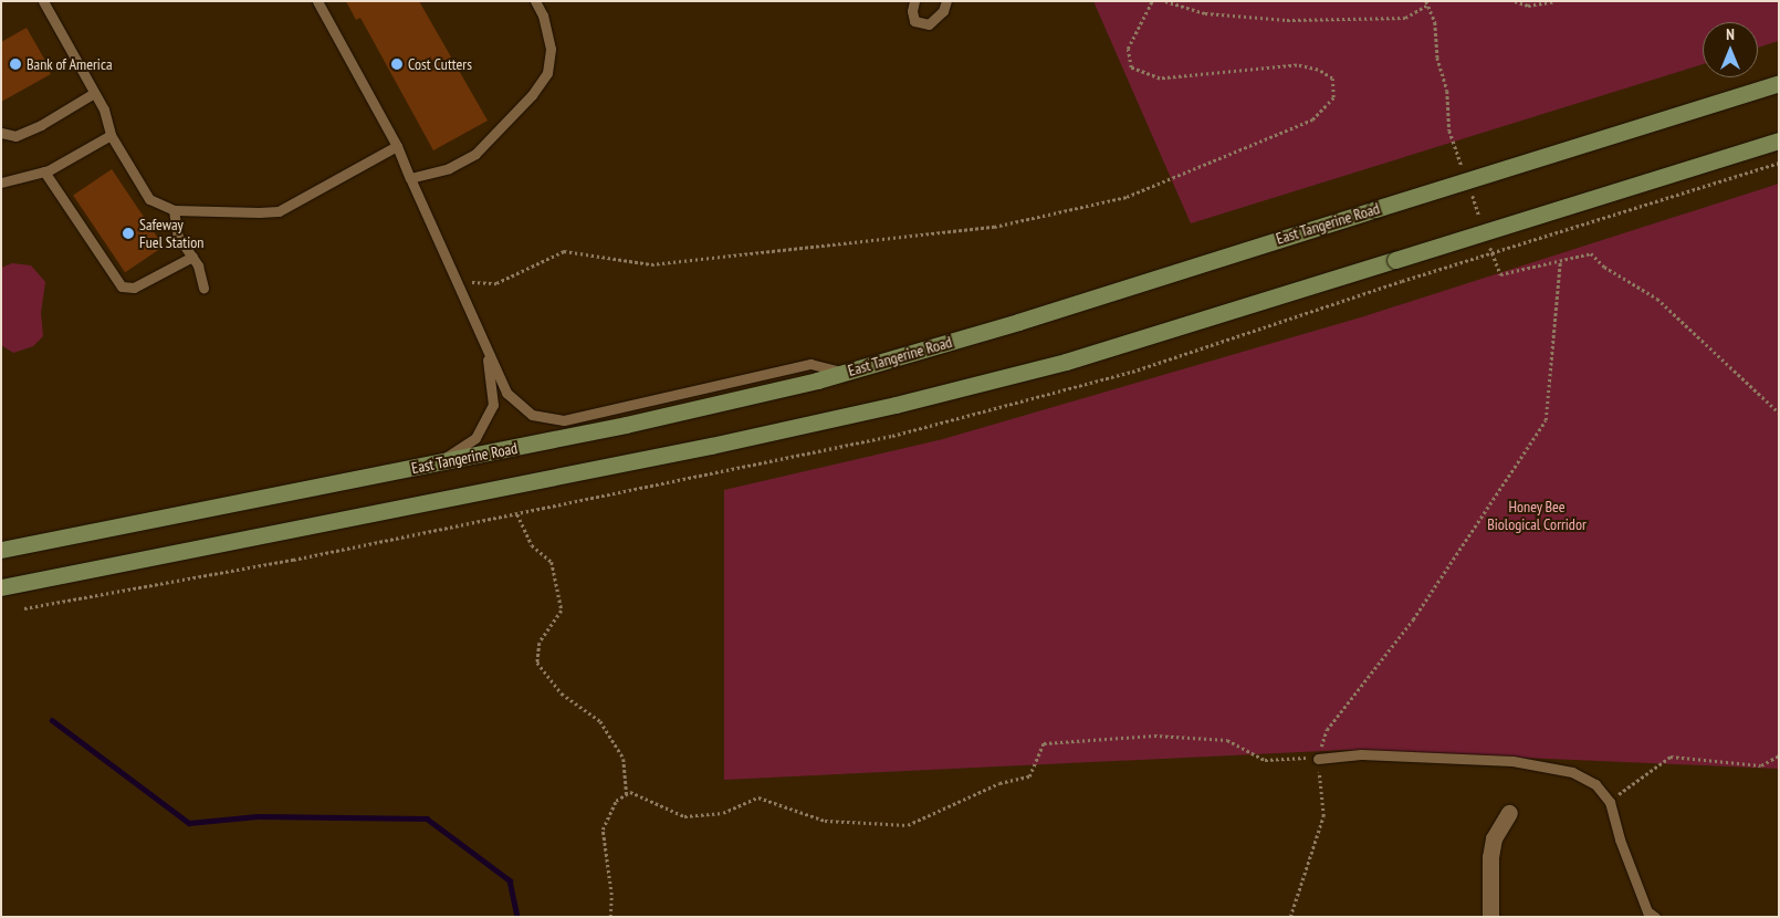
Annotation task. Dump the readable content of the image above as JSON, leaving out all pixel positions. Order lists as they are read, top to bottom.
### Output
{
  "streets": {
    "main road": ["East Tangerine Road"]
  },
  "parks": ["Honey Bee Biological Corridor"],
  "places": ["Bank of America", "Cost Cutters", "Safeway Fuel Station"],
  "north": "top"
}
